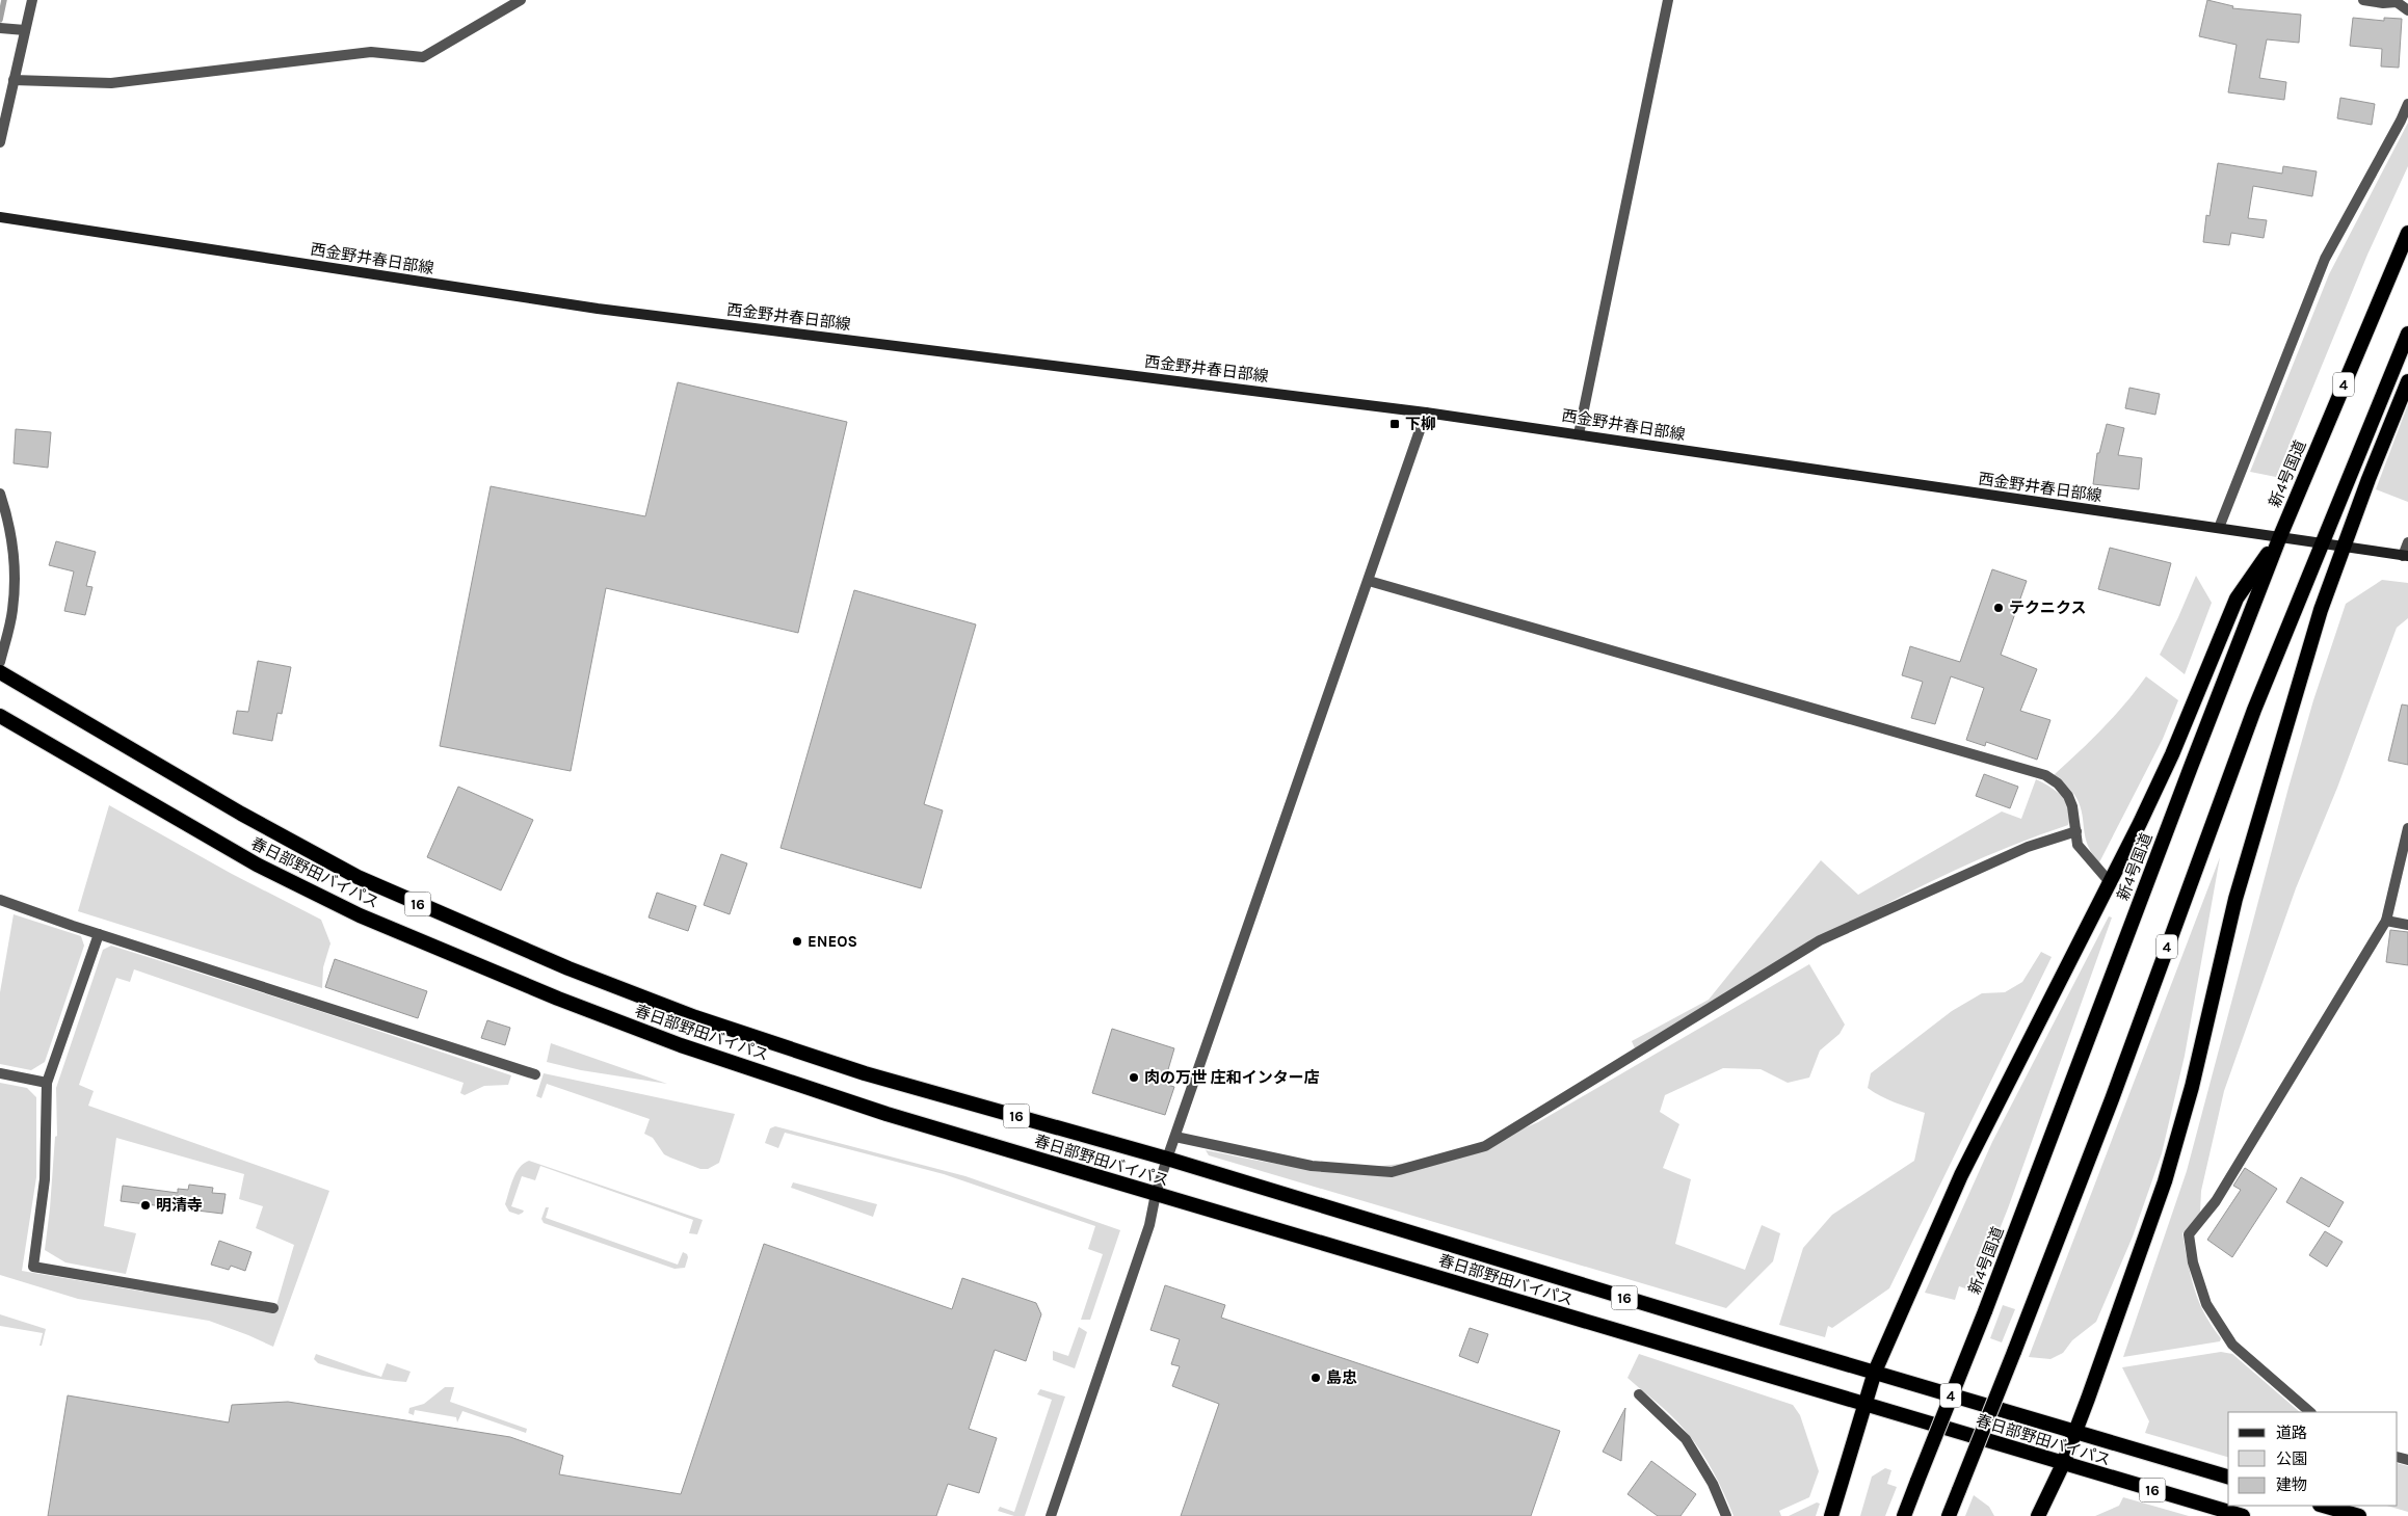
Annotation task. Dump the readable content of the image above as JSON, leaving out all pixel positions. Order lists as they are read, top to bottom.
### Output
{
  "streets": {
    "highway": [
      "4",
      "新4号国道",
      "春日部野田バイパス",
      "16"
    ],
    "main road": ["西金野井春日部線"]
  },
  "crossings": [
    ["西金野井春日部線", "4"],
    ["西金野井春日部線", "新4号国道"],
    ["4", "新4号国道"],
    ["4", "春日部野田バイパス"]
  ],
  "places": {
    "transit": ["下柳"],
    "other": [
      "テクニクス",
      "ENEOS",
      "肉の万世 庄和インター店",
      "明清寺",
      "島忠"
    ]
  },
  "legend": ["道路", "公園", "建物"]
}
